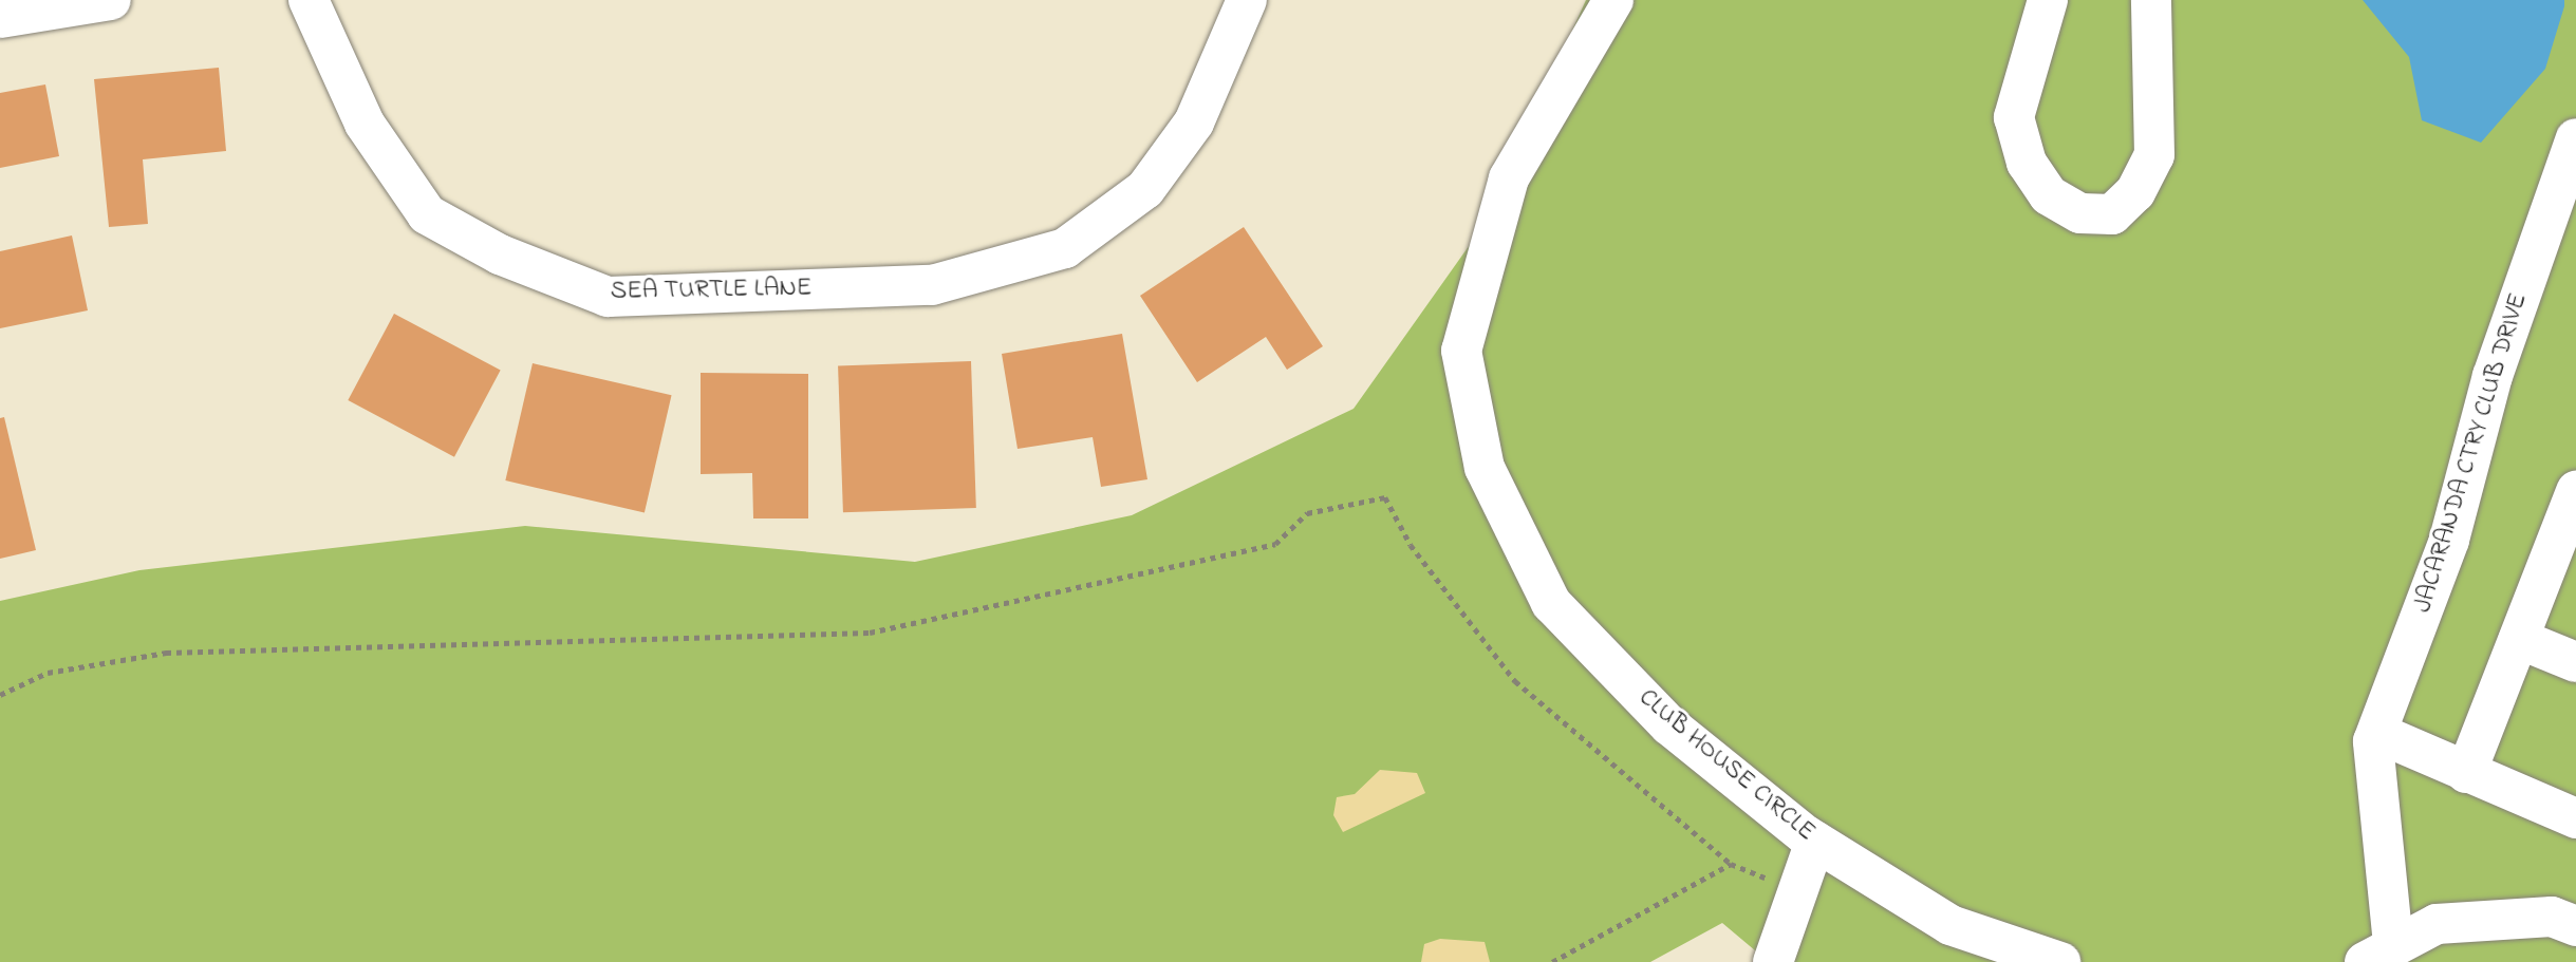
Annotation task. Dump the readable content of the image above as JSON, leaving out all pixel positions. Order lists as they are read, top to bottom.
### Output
{
  "streets": {
    "street": ["SEA TURTLE LANE", "JACARANDA CTRY CLUB DRIVE", "CLUB HOUSE CIRCLE"]
  }
}
